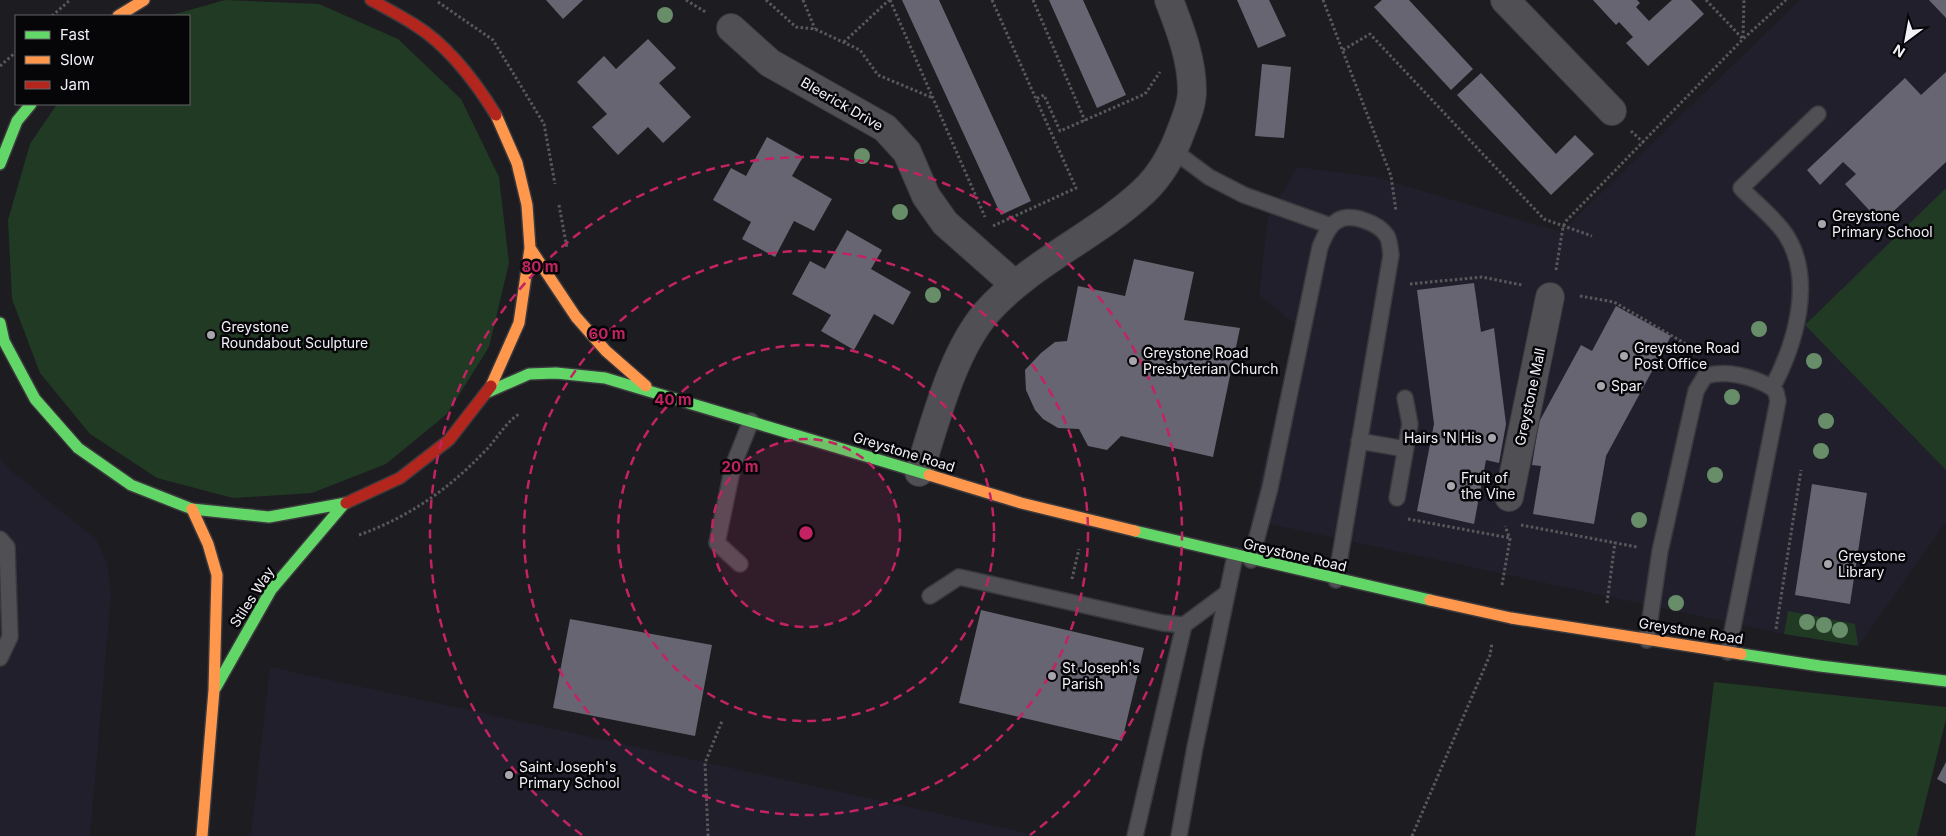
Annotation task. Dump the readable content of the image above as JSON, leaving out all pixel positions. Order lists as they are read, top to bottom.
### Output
{
  "streets": {
    "main road": ["Greystone Road", "Stiles Way"],
    "street": ["Bleerick Drive", "Greystone Mall"]
  },
  "places": [
    "Greystone Primary School",
    "Greystone Roundabout Sculpture",
    "Greystone Road Post Office",
    "Greystone Road Presbyterian Church",
    "Spar",
    "Hairs 'N His",
    "Fruit of the Vine",
    "Greystone Library",
    "St Joseph's Parish",
    "Saint Joseph's Primary School"
  ],
  "legend": ["Fast", "Slow", "Jam"],
  "north": "bottom left",
  "rings": [
    "80 m",
    "60 m",
    "40 m",
    "20 m"
  ]
}
